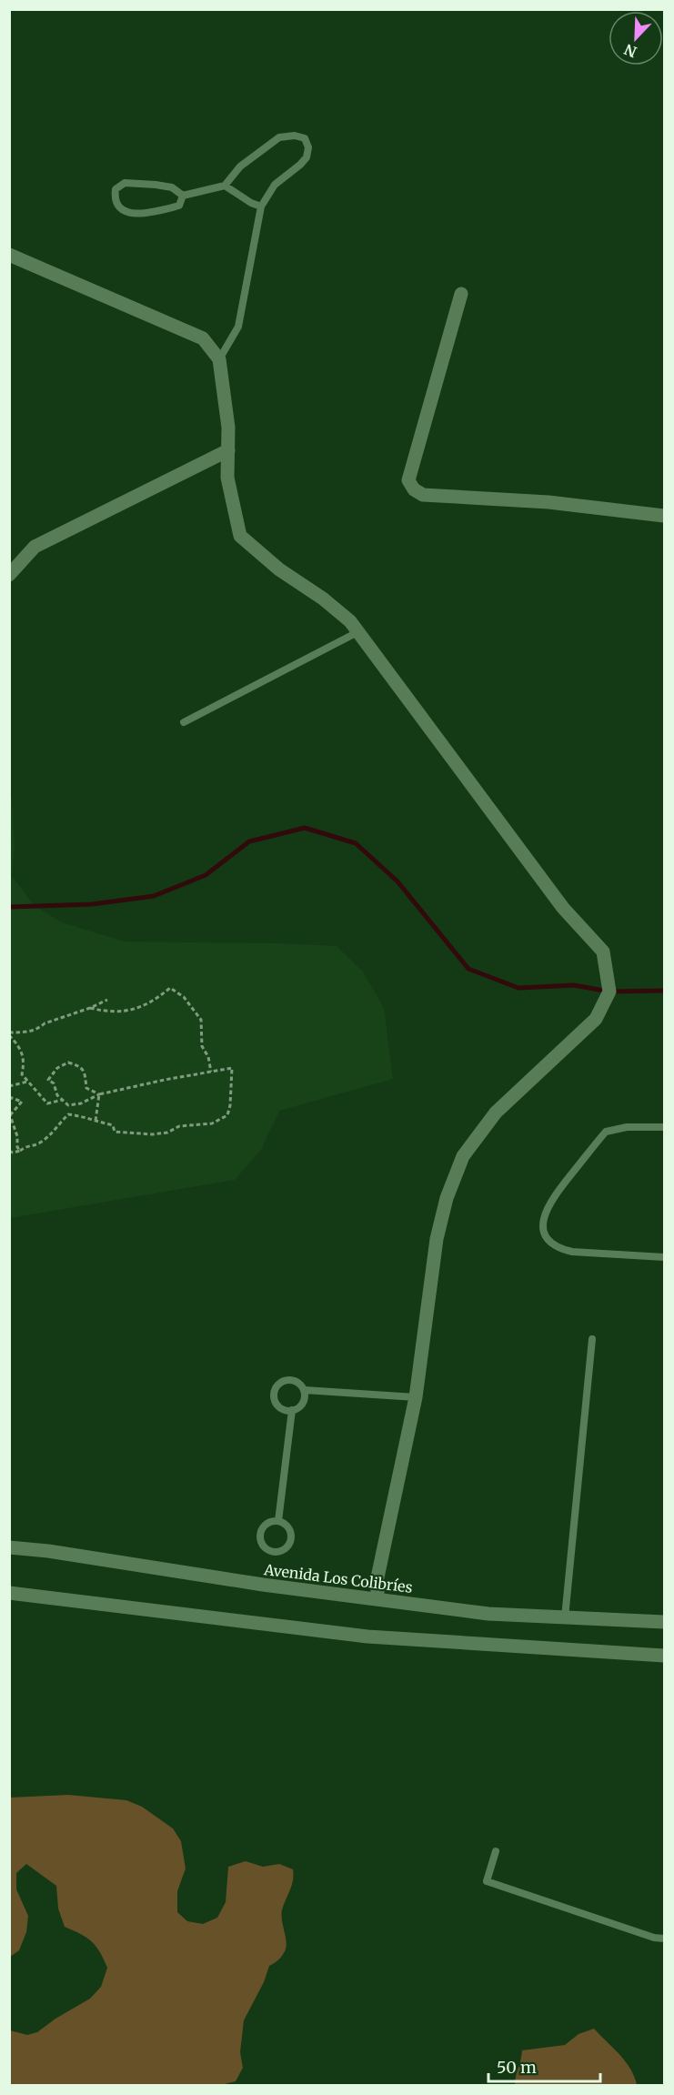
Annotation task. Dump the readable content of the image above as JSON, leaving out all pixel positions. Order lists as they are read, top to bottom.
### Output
{
  "streets": {
    "street": ["Avenida Los Colibríes"]
  },
  "scale_bar": "50 m",
  "north": "bottom left"
}
